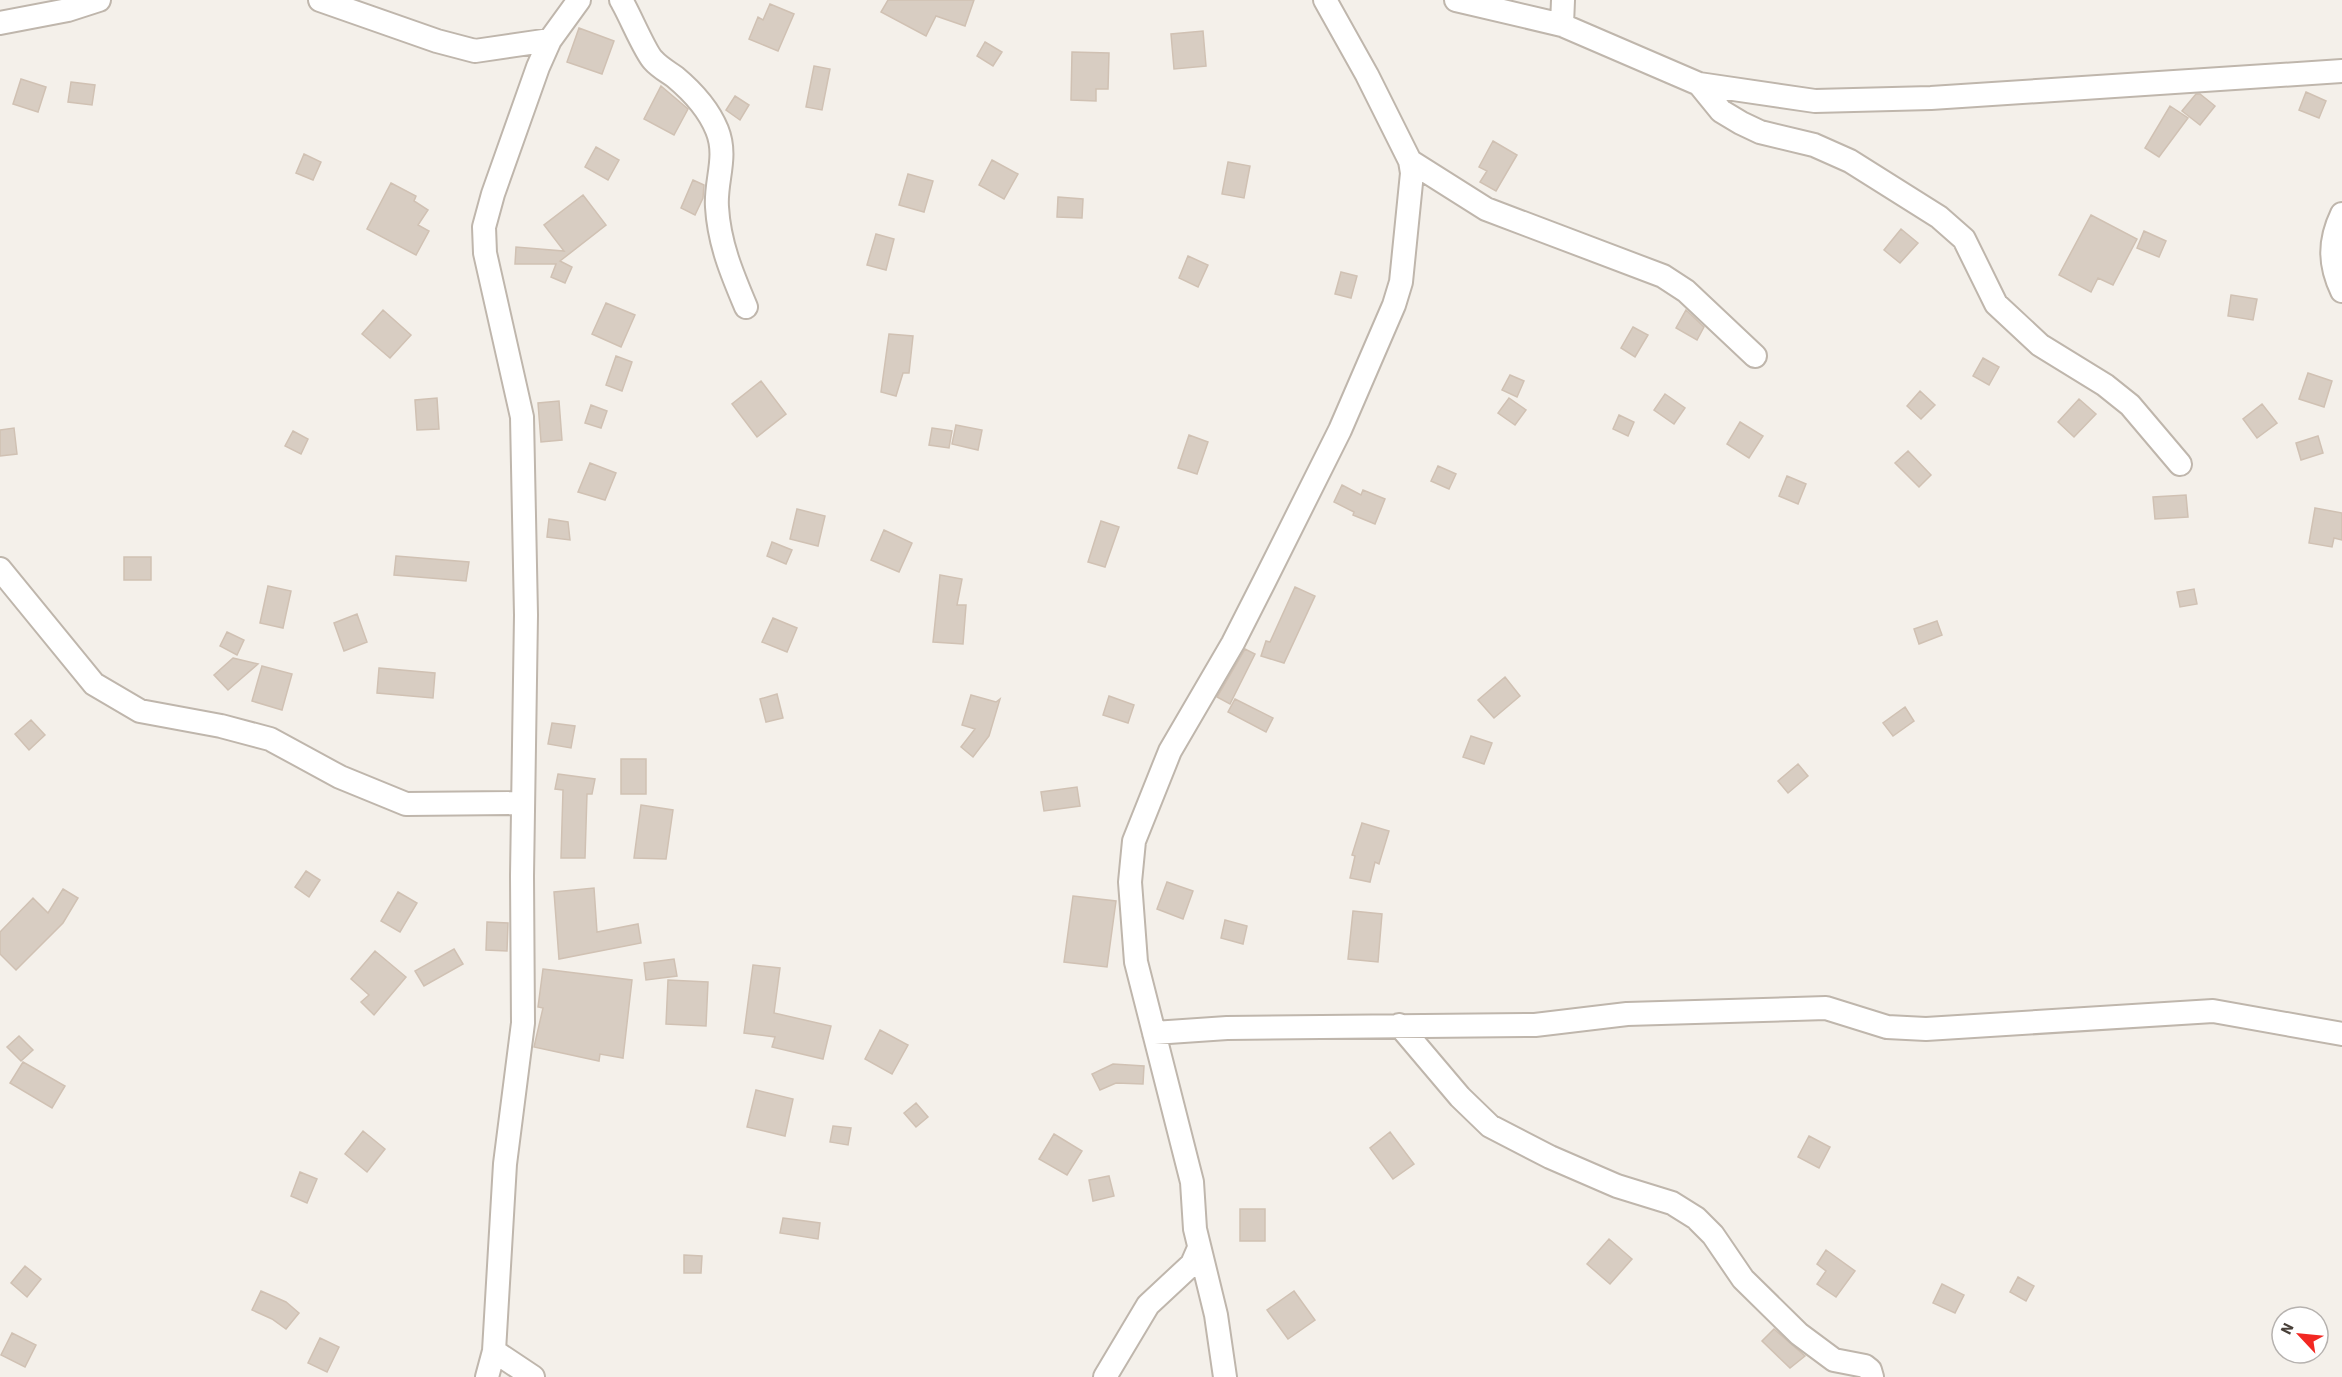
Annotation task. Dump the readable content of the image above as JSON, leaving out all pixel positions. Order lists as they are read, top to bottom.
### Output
{
  "north": "top left"
}
